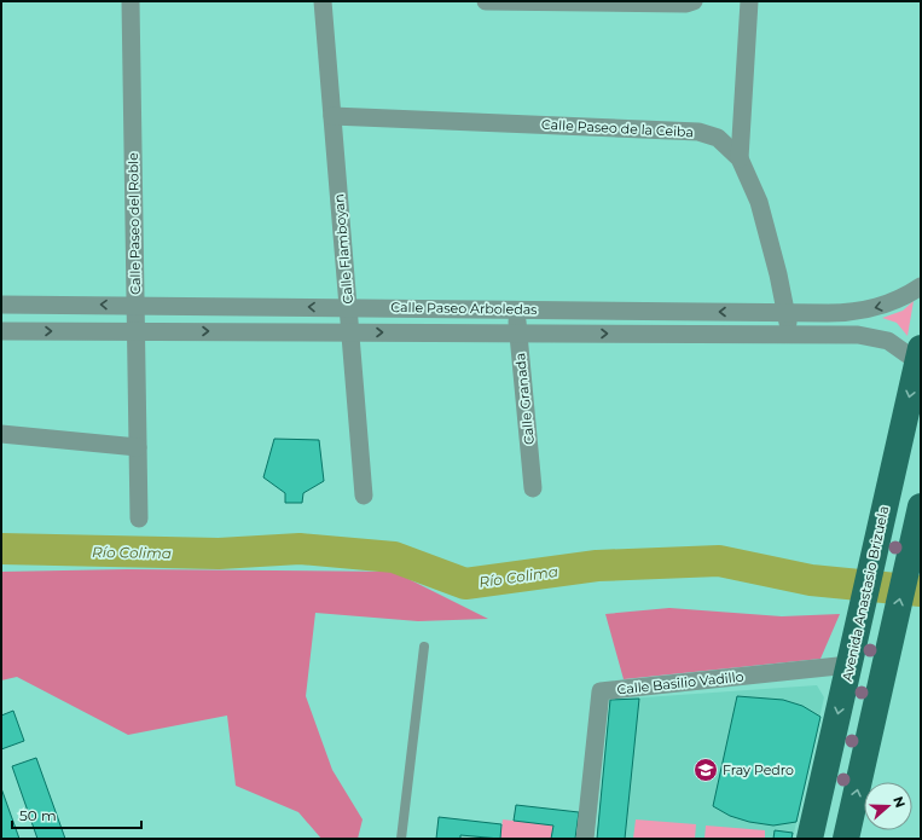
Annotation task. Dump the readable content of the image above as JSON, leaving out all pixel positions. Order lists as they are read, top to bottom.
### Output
{
  "streets": {
    "main road": ["Avenida Anastasio Brizuela"],
    "street": [
      "Calle Paseo de la Ceiba",
      "Calle Paseo del Roble",
      "Calle Flamboyan",
      "Calle Paseo Arboledas",
      "Calle Granada",
      "Calle Basilio Vadillo"
    ]
  },
  "crossings": [
    ["Calle Paseo de la Ceiba", "Calle Flamboyan"],
    ["Calle Paseo de la Ceiba", "Calle Paseo Arboledas"],
    ["Calle Paseo del Roble", "Calle Paseo Arboledas"],
    ["Calle Flamboyan", "Calle Paseo Arboledas"],
    ["Calle Paseo Arboledas", "Calle Granada"],
    ["Calle Paseo Arboledas", "Avenida Anastasio Brizuela"],
    ["Avenida Anastasio Brizuela", "Calle Basilio Vadillo"]
  ],
  "water": ["Río Colima"],
  "places": {
    "school or university": ["Fray Pedro"]
  },
  "scale_bar": "50 m",
  "north": "right"
}
